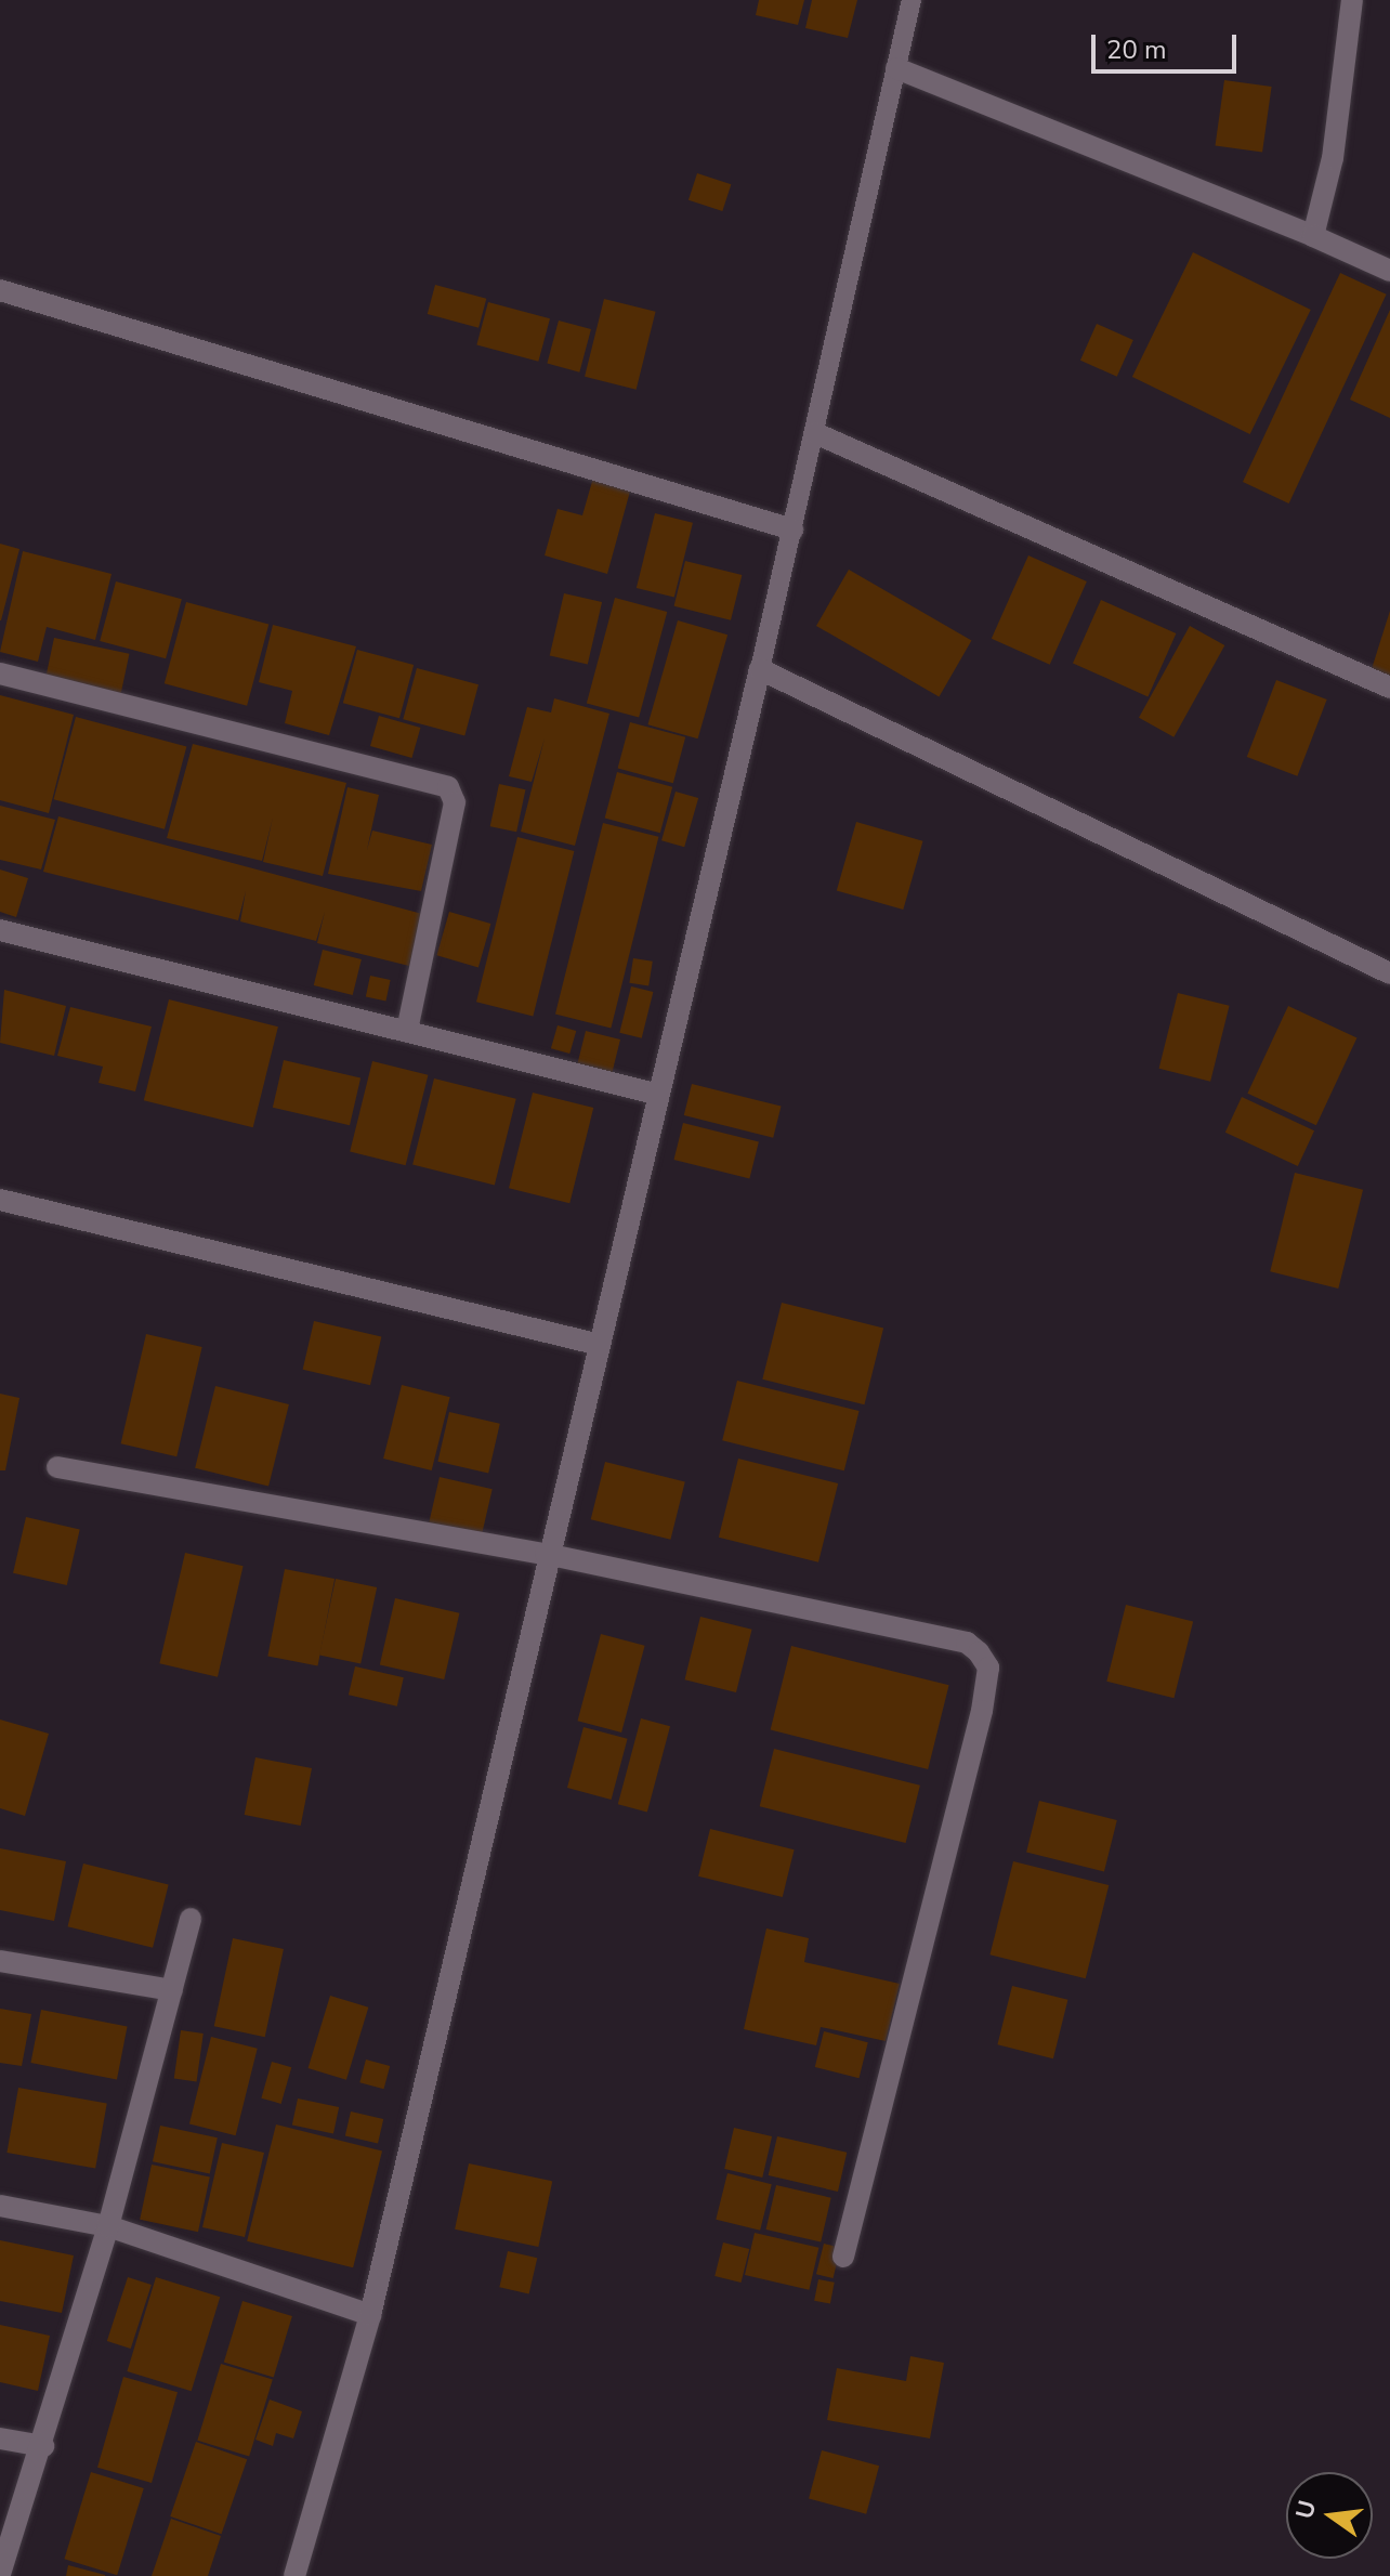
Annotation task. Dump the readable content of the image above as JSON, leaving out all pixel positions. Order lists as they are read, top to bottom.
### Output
{
  "scale_bar": "20 m",
  "north": "left"
}
